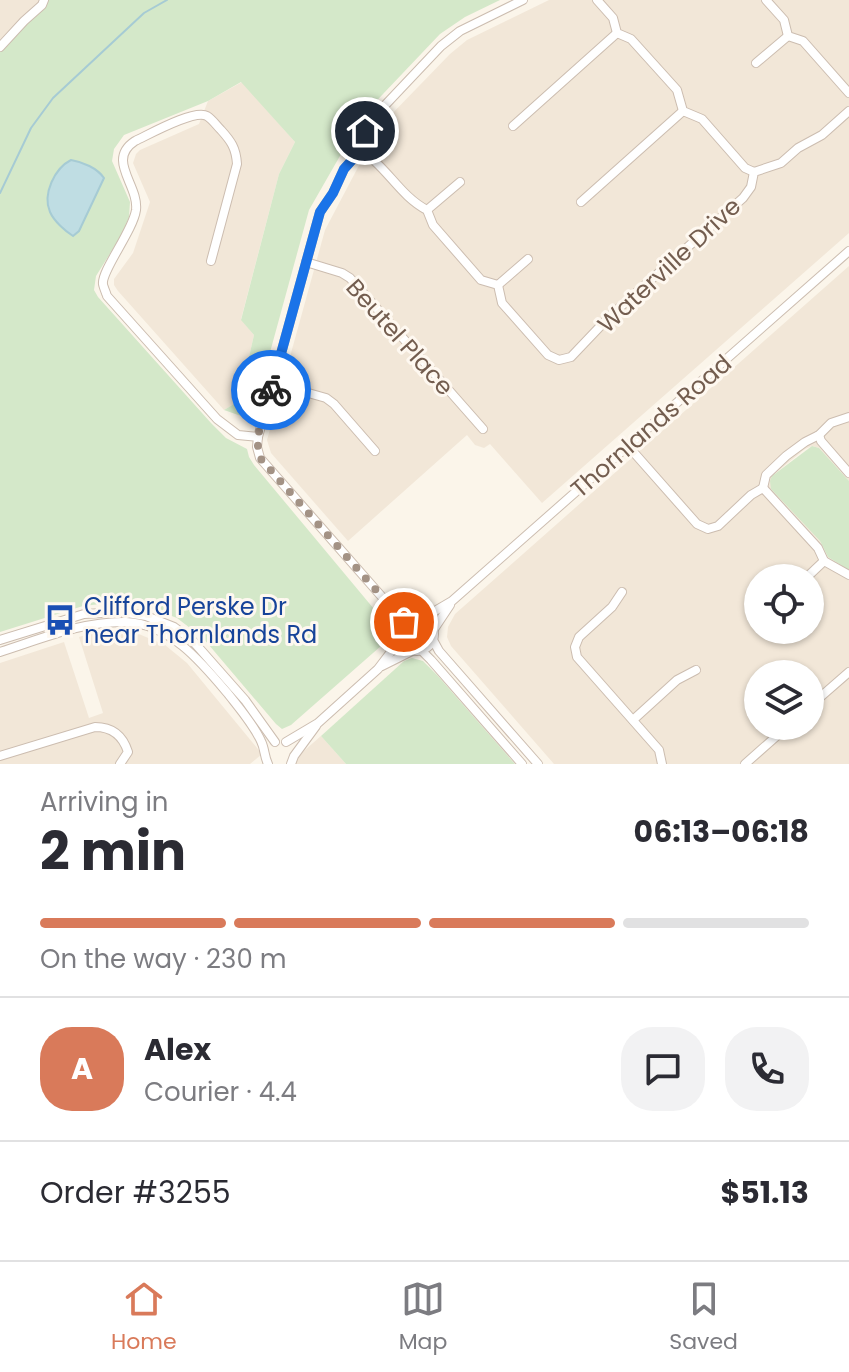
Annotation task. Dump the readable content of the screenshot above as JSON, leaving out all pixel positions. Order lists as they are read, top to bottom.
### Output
{
  "streets": {
    "street": ["Waterville Drive", "Beutel Place", "Thornlands Road"]
  },
  "places": {
    "bus stop": ["Clifford Perske Dr near Thornlands Rd"]
  },
  "page": {
    "heading": ["2 min", "Arriving in", "06:13–06:18"],
    "panel": [
      "Alex",
      "Courier · 4.4",
      "Order #3255",
      "$51.13"
    ],
    "bar": "On the way · 230 m",
    "round": "A",
    "tabs": ["Home", "Map", "Saved"]
  }
}
